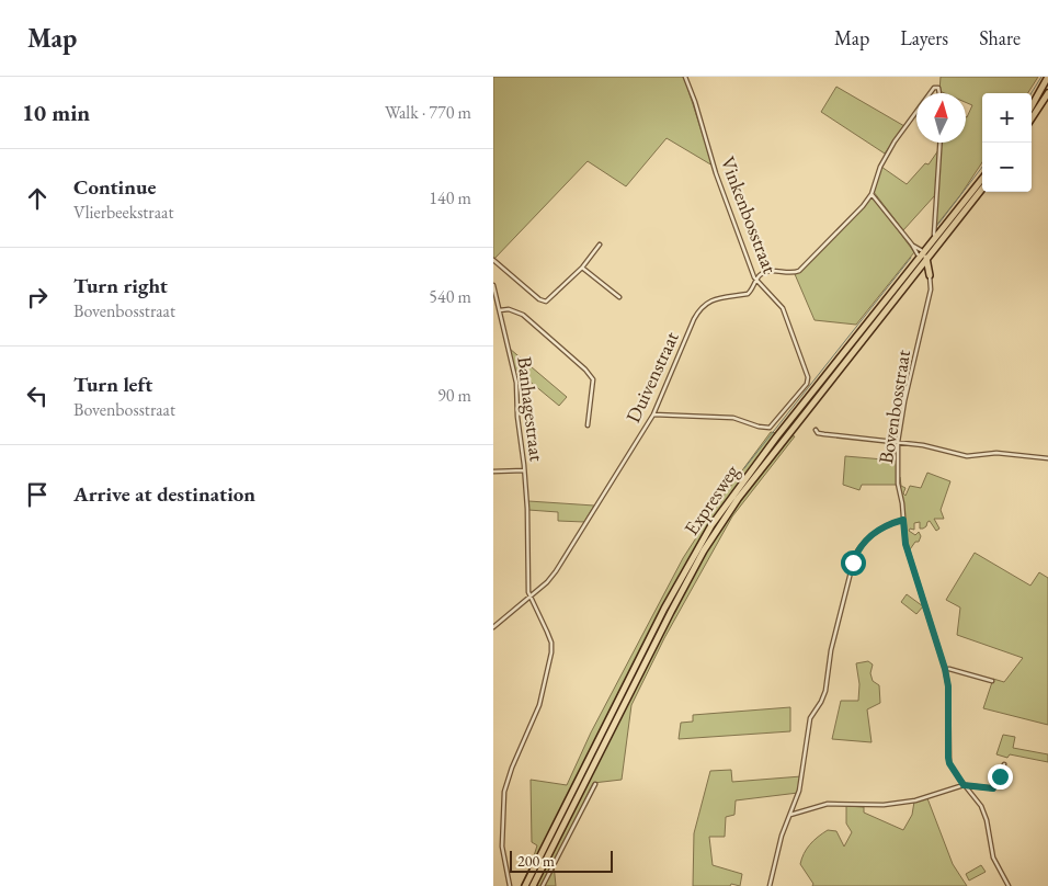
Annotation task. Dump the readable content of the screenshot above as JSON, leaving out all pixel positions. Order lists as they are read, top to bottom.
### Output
{
  "streets": {
    "highway": ["Expresweg"],
    "street": [
      "Vinkenbosstraat",
      "Duivenstraat",
      "Bovenbosstraat",
      "Banhagestraat"
    ]
  },
  "crossings": [
    ["Vinkenbosstraat", "Duivenstraat"],
    ["Duivenstraat", "Banhagestraat"]
  ],
  "scale_bar": "200 m",
  "north": "top",
  "page": {
    "header": "Map",
    "nav": ["Map", "Layers", "Share"],
    "heading": ["10 min", "Walk · 770 m"],
    "map_buttons": ["+", "−"],
    "list": [
      ["Continue", "Vlierbeekstraat", "140 m"],
      ["Turn right", "Bovenbosstraat", "540 m"],
      ["Turn left", "Bovenbosstraat", "90 m"],
      "Arrive at destination"
    ],
    "scale": "200 m"
  }
}
